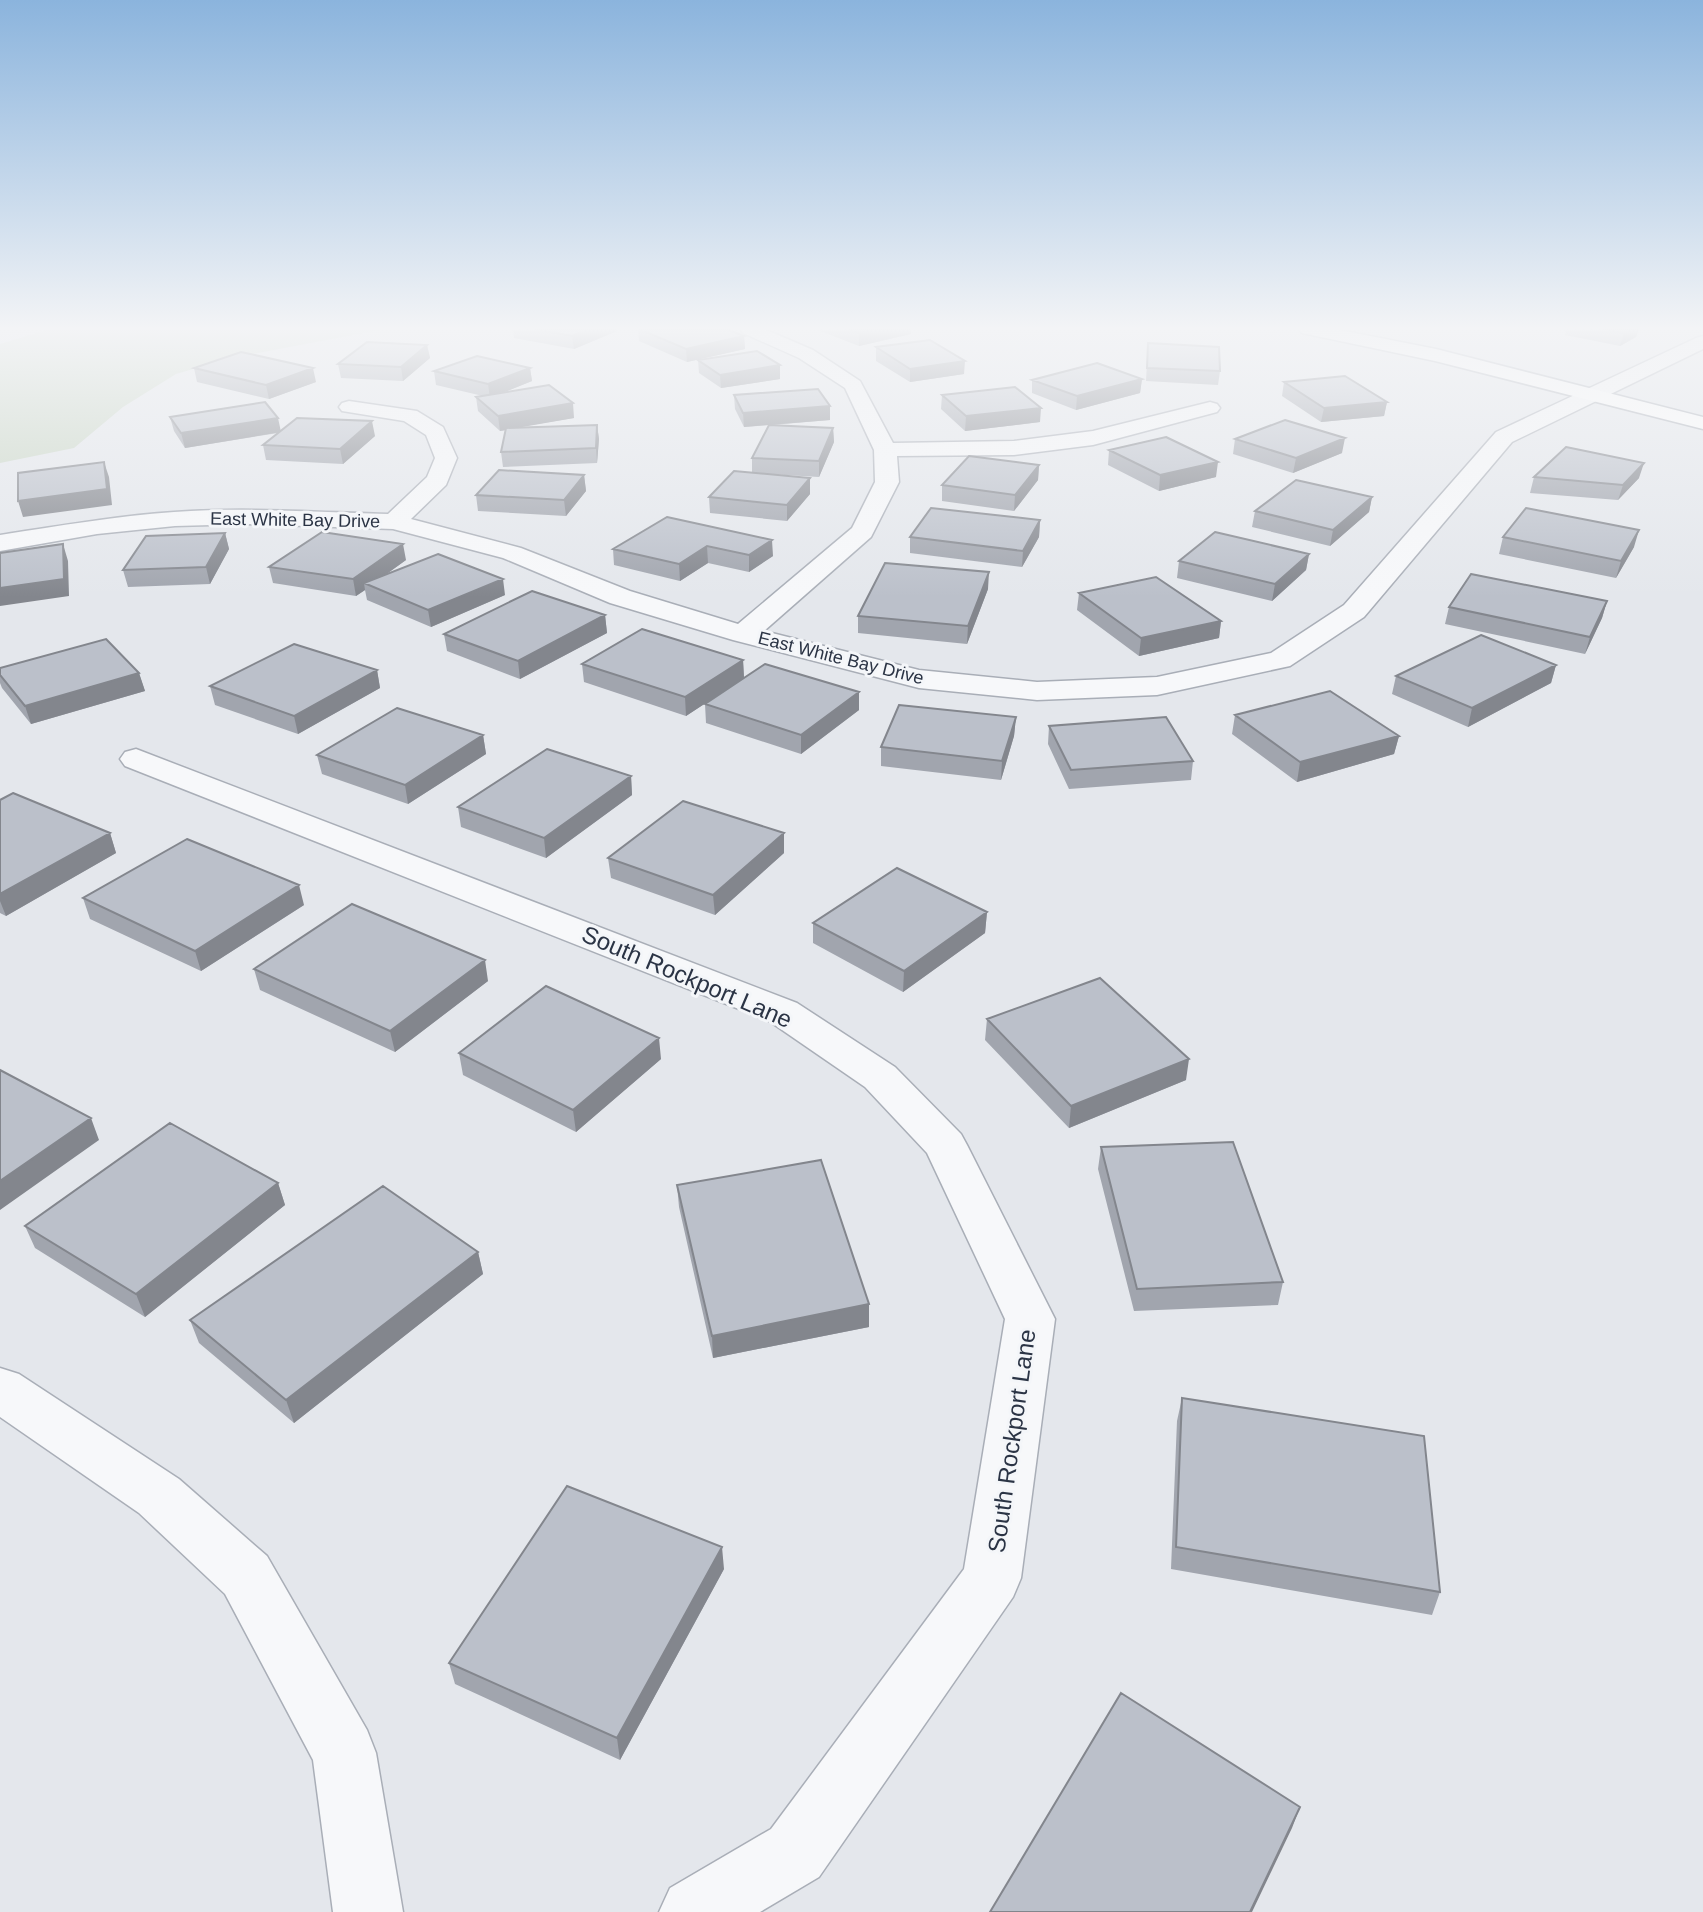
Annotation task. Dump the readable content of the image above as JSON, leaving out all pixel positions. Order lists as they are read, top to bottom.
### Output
{
  "streets": {
    "street": ["East White Bay Drive", "South Rockport Lane"]
  }
}
